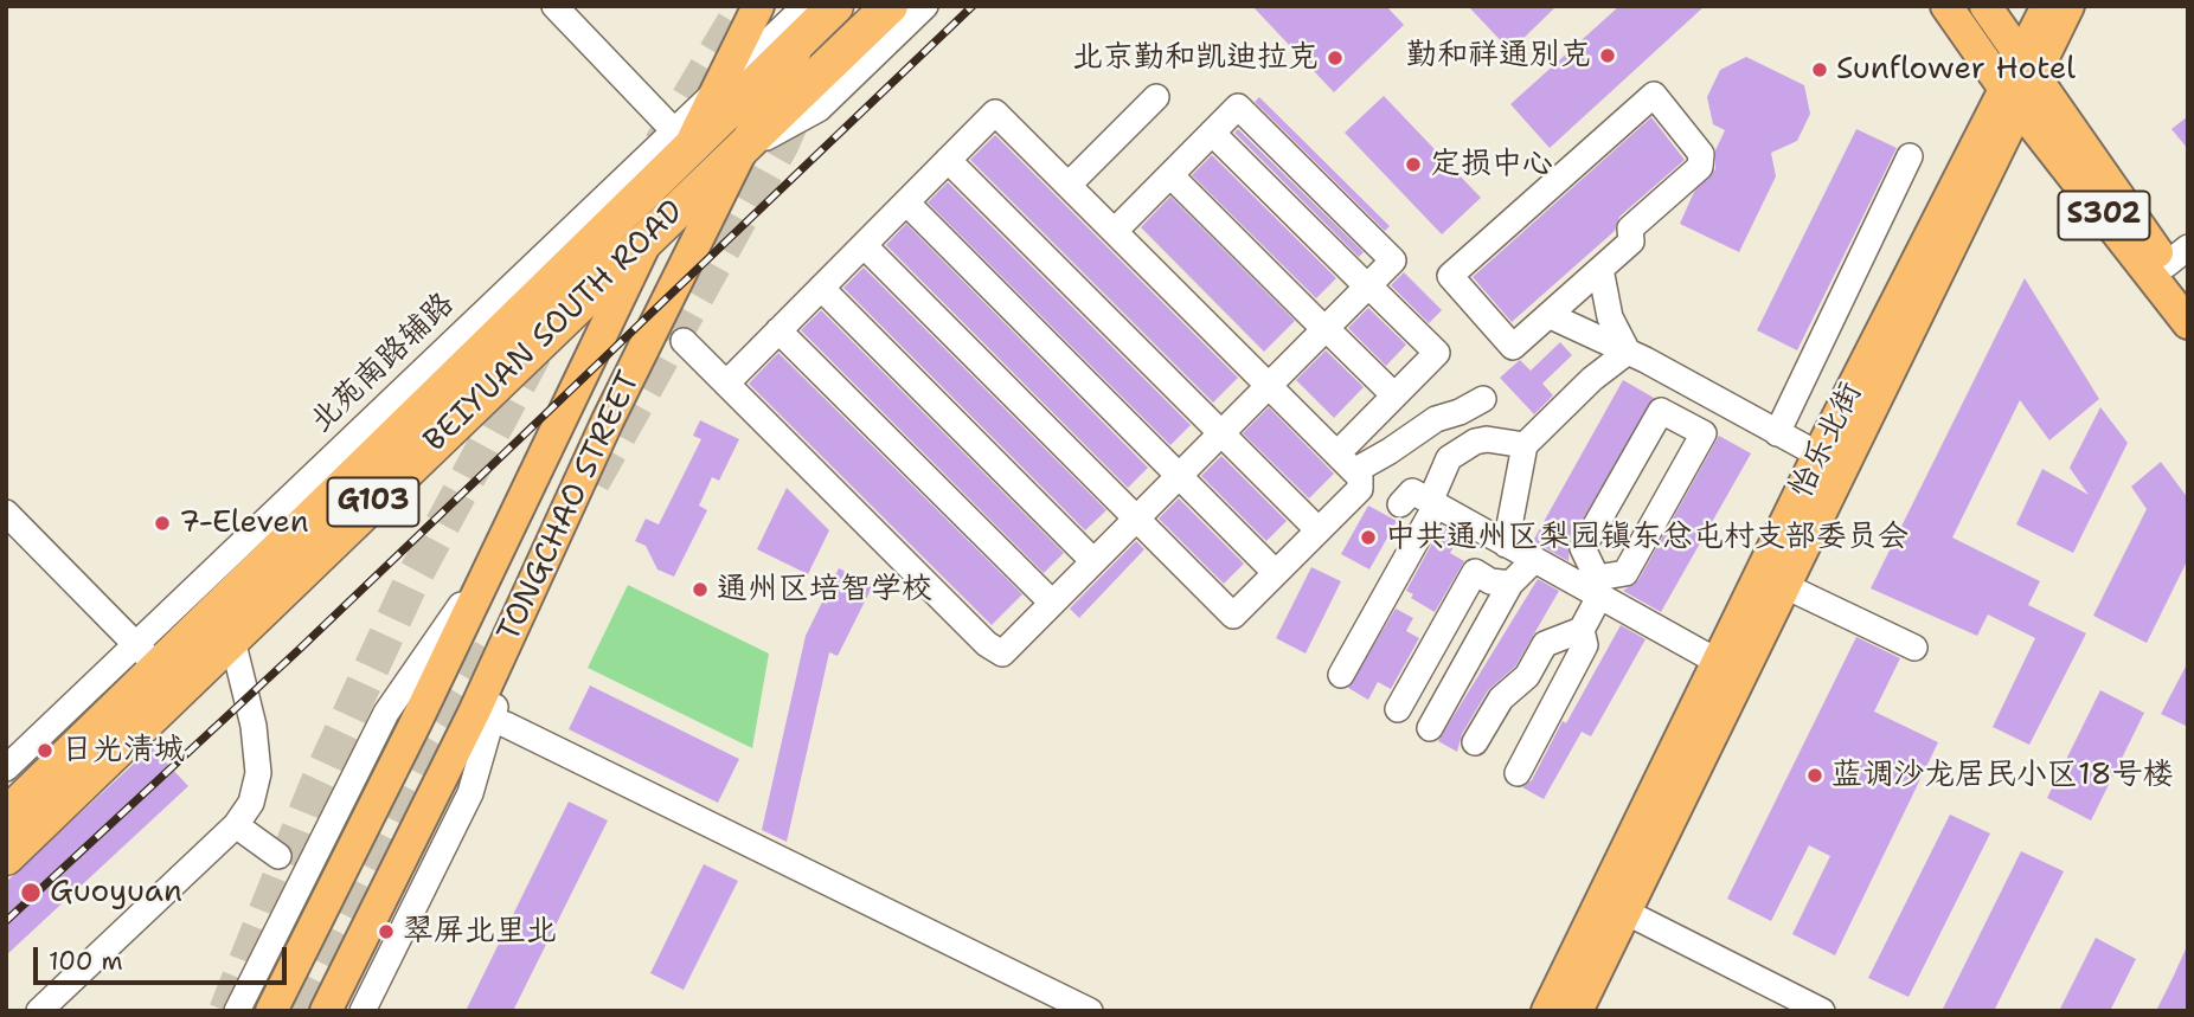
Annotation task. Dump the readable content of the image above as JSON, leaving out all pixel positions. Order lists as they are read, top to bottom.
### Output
{
  "streets": {
    "highway": ["BEIYUAN SOUTH ROAD", "G103"],
    "main road": ["S302", "怡乐北街", "TONGCHAO STREET"]
  },
  "crossings": [
    ["S302", "怡乐北街"],
    ["BEIYUAN SOUTH ROAD", "TONGCHAO STREET"]
  ],
  "places": [
    "勤和祥通别克",
    "北京勤和凯迪拉克",
    "Sunflower Hotel",
    "定损中心",
    "7-Eleven",
    "中共通州区梨园镇东总屯村支部委员会",
    "通州区培智学校",
    "日光清城",
    "蓝调沙龙居民小区18号楼",
    "Guoyuan",
    "翠屏北里北"
  ],
  "scale_bar": "100 m"
}
